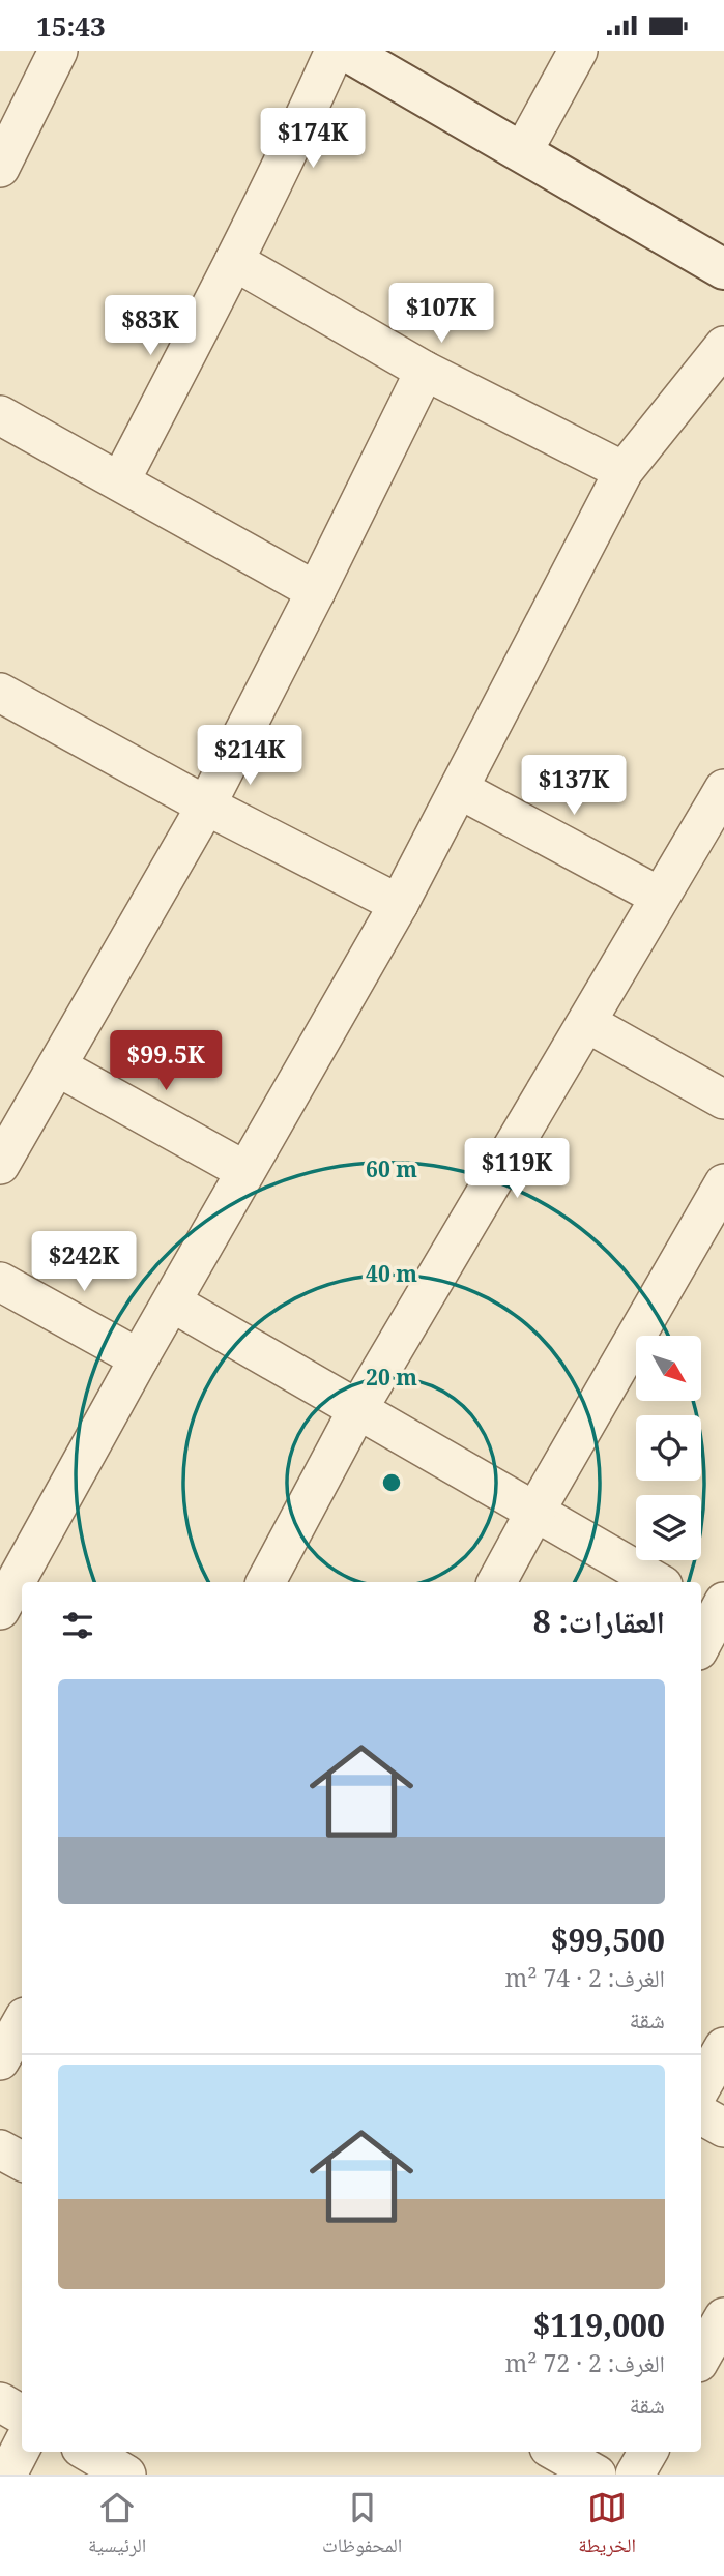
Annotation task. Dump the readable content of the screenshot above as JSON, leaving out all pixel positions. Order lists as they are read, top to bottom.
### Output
{
  "north": "bottom right",
  "page": {
    "status": "15:43",
    "price": [
      "$174K",
      "$107K",
      "$83K",
      "$214K",
      "$137K",
      "$99.5K",
      "$119K",
      "$242K"
    ],
    "heading": "العقارات: 8",
    "list": [
      {
        "name": "$99,500",
        "note": "الغرف: 2 · 74 m² · شقة"
      },
      {
        "name": "$119,000",
        "note": "الغرف: 2 · 72 m² · شقة"
      }
    ],
    "tabs": ["الخريطة", "المحفوظات", "الرئيسية"]
  },
  "rings": ["60 m", "40 m", "20 m"]
}
